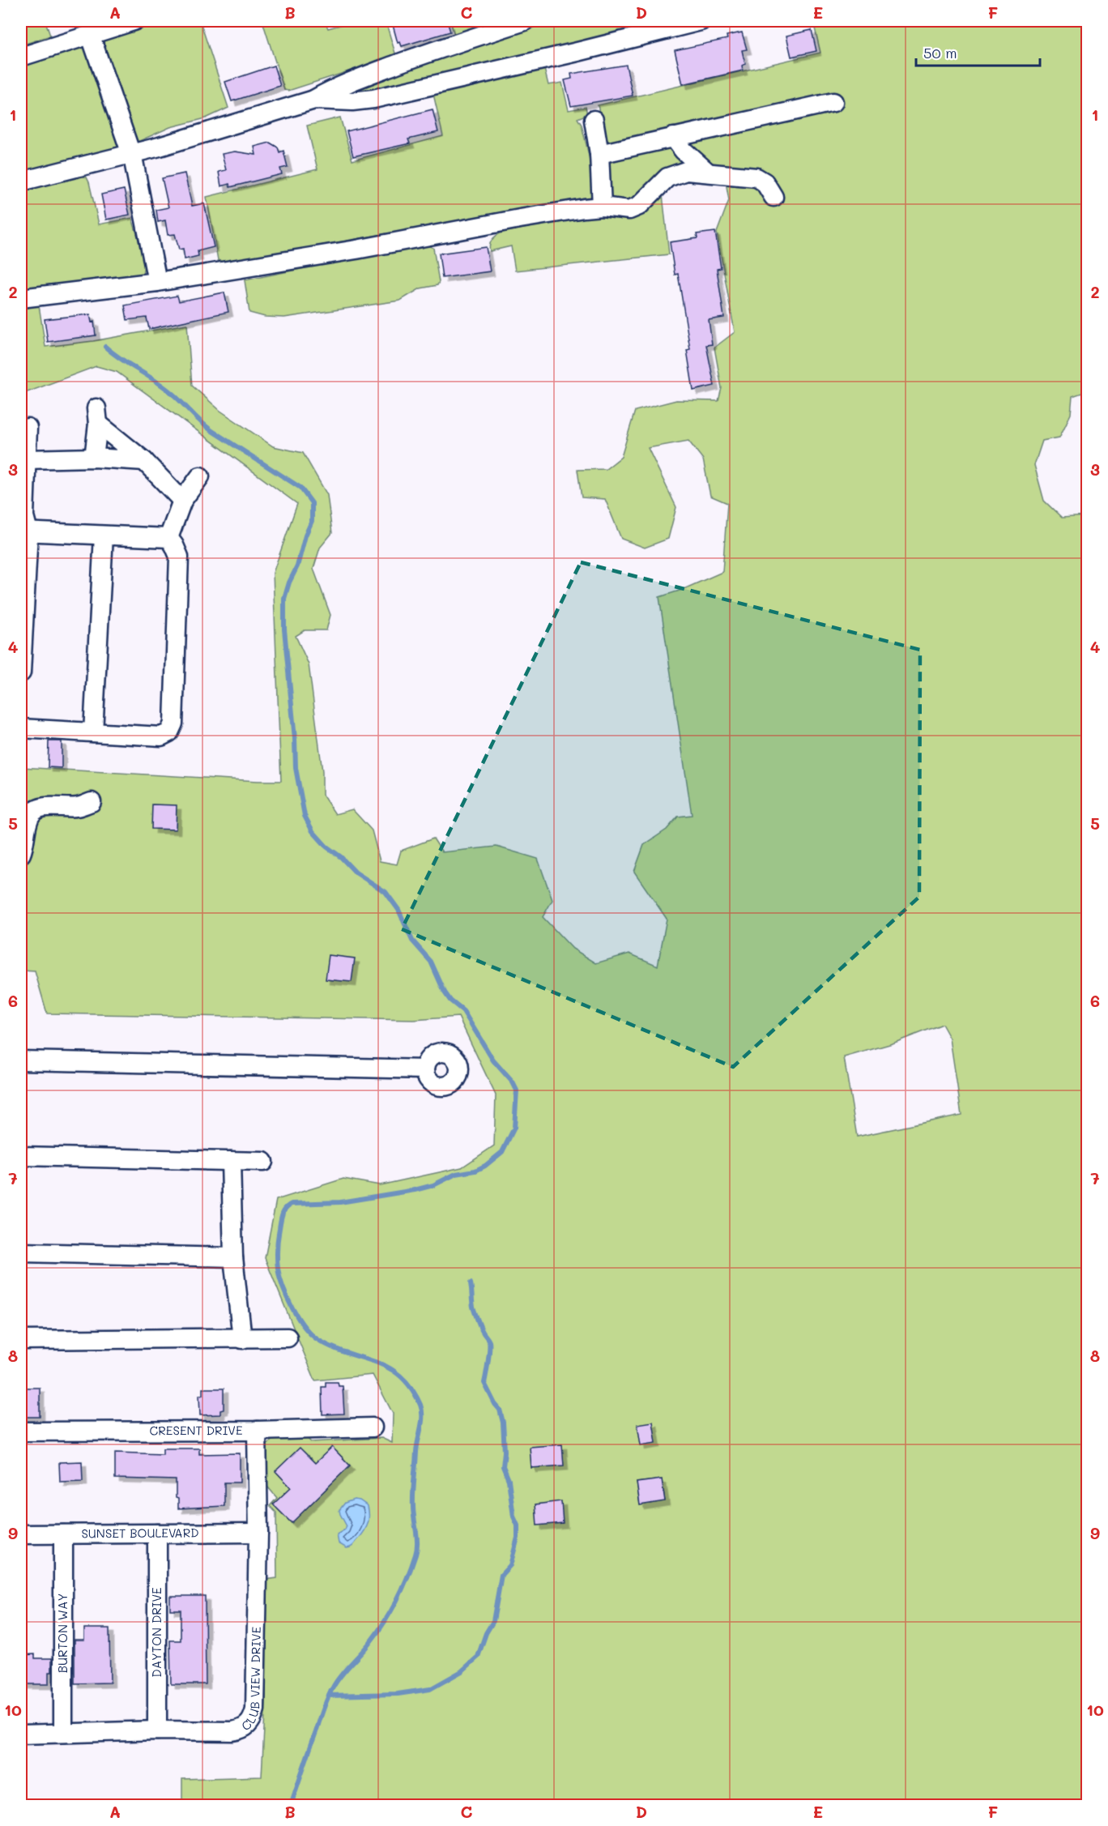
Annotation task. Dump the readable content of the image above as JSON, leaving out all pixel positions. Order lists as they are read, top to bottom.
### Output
{
  "streets": {
    "street": [
      "CRESENT DRIVE",
      "SUNSET BOULEVARD",
      "DAYTON DRIVE",
      "BURTON WAY",
      "CLUB VIEW DRIVE"
    ]
  },
  "crossings": [
    ["CRESENT DRIVE", "CLUB VIEW DRIVE"],
    ["SUNSET BOULEVARD", "DAYTON DRIVE"],
    ["SUNSET BOULEVARD", "BURTON WAY"],
    ["SUNSET BOULEVARD", "CLUB VIEW DRIVE"],
    ["DAYTON DRIVE", "CLUB VIEW DRIVE"],
    ["BURTON WAY", "CLUB VIEW DRIVE"]
  ],
  "scale_bar": "50 m",
  "grid": {
    "columns": [
      "A",
      "B",
      "C",
      "D",
      "E",
      "F"
    ],
    "rows": [
      "1",
      "2",
      "3",
      "4",
      "5",
      "6",
      "7",
      "8",
      "9",
      "10"
    ]
  }
}
